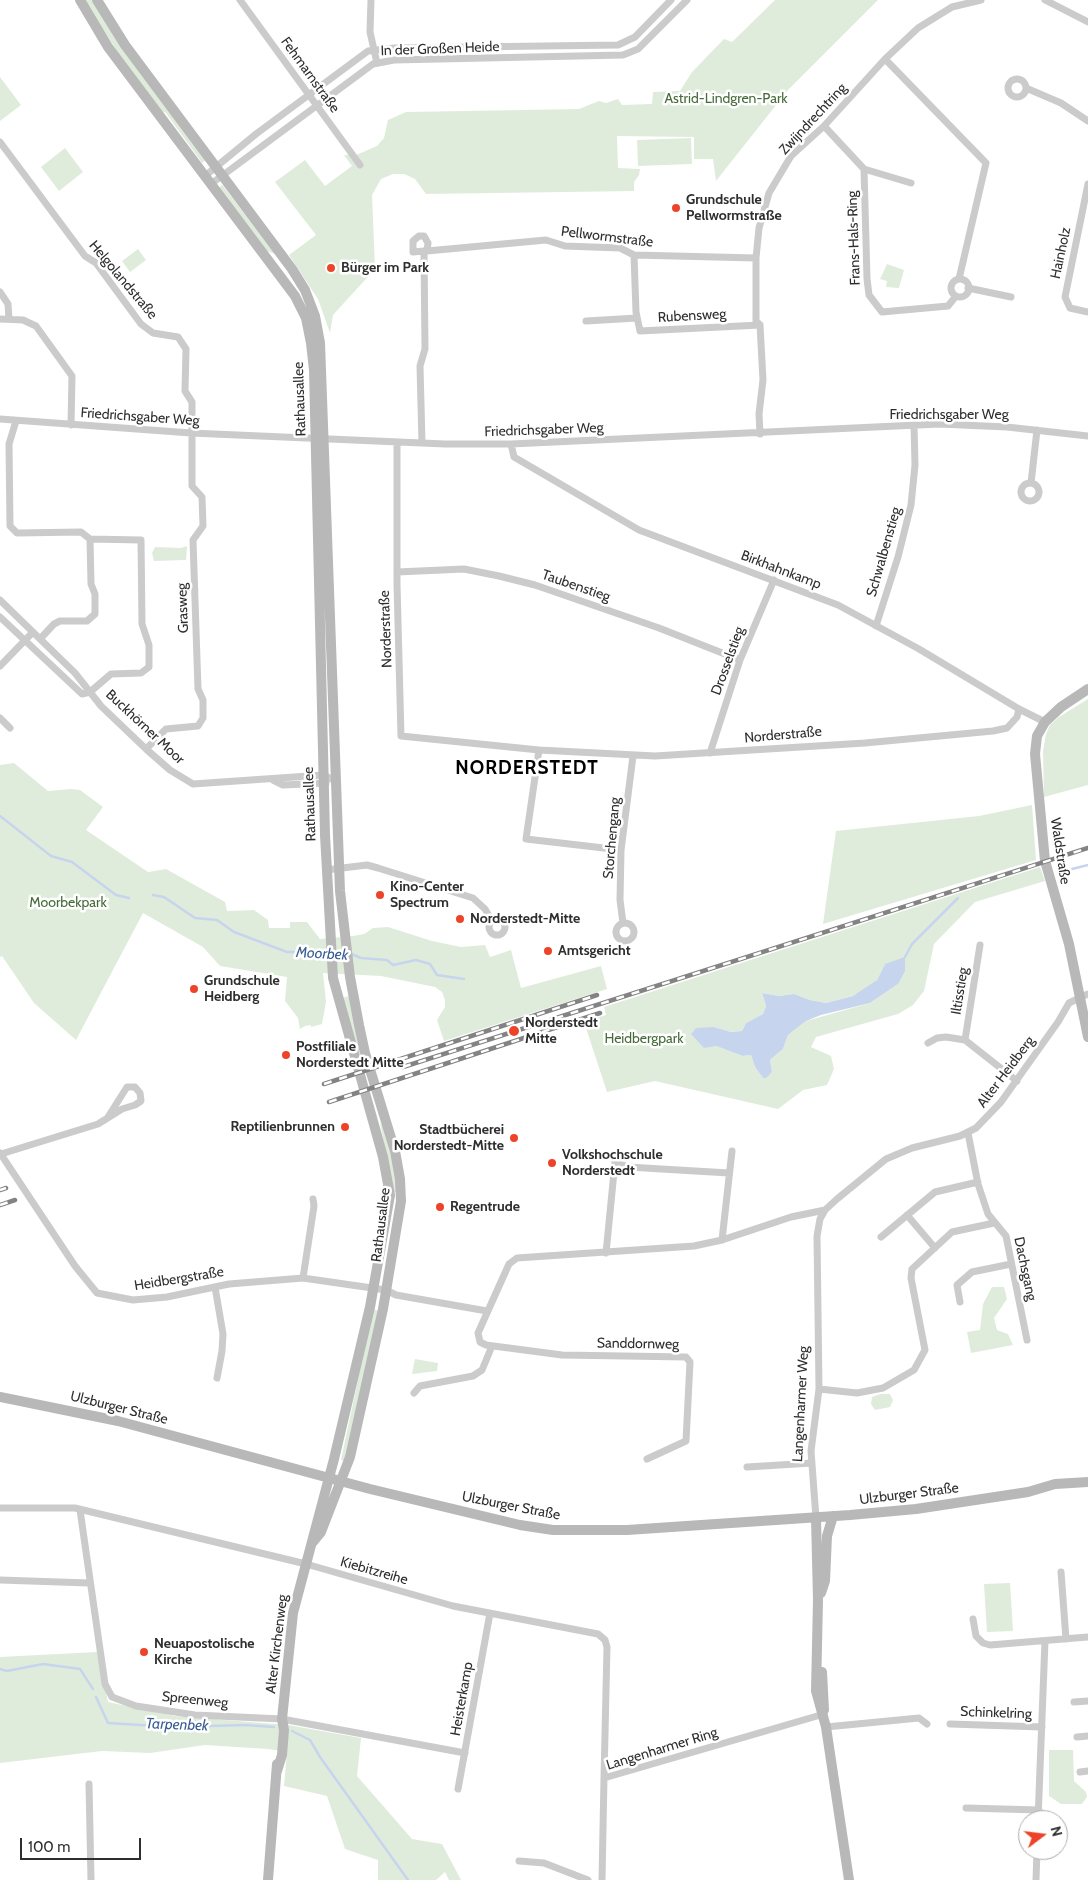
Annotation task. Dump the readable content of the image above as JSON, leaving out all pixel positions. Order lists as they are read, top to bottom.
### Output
{
  "streets": {
    "main road": [
      "Rathausallee",
      "Waldstraße",
      "Langenharmer Weg",
      "Ulzburger Straße",
      "Alter Kirchenweg"
    ],
    "street": [
      "In der Großen Heide",
      "Fehmarnstraße",
      "Zwijndrechtring",
      "Pellwormstraße",
      "Frans-Hals-Ring",
      "Hainholz",
      "Helgolandstraße",
      "Rubensweg",
      "Friedrichsgaber Weg",
      "Schwalbenstieg",
      "Birkhahnkamp",
      "Taubenstieg",
      "Grasweg",
      "Norderstraße",
      "Drosselstieg",
      "Buckhörner Moor",
      "Storchengang",
      "Iltisstieg",
      "Alter Heidberg",
      "Dachsgang",
      "Heidbergstraße",
      "Sanddornweg",
      "Kiebitzreihe",
      "Heisterkamp",
      "Spreenweg",
      "Schinkelring",
      "Langenharmer Ring"
    ]
  },
  "crossings": [
    ["In der Großen Heide", "Fehmarnstraße"],
    ["In der Großen Heide", "Rathausallee"],
    ["Zwijndrechtring", "Pellwormstraße"],
    ["Zwijndrechtring", "Rubensweg"],
    ["Zwijndrechtring", "Friedrichsgaber Weg"],
    ["Pellwormstraße", "Rubensweg"],
    ["Pellwormstraße", "Friedrichsgaber Weg"],
    ["Helgolandstraße", "Friedrichsgaber Weg"],
    ["Helgolandstraße", "Grasweg"],
    ["Rathausallee", "Friedrichsgaber Weg"],
    ["Rathausallee", "Buckhörner Moor"],
    ["Rathausallee", "Heidbergstraße"],
    ["Rathausallee", "Ulzburger Straße"],
    ["Rathausallee", "Alter Kirchenweg"],
    ["Friedrichsgaber Weg", "Schwalbenstieg"],
    ["Friedrichsgaber Weg", "Birkhahnkamp"],
    ["Friedrichsgaber Weg", "Grasweg"],
    ["Friedrichsgaber Weg", "Norderstraße"],
    ["Schwalbenstieg", "Birkhahnkamp"],
    ["Birkhahnkamp", "Norderstraße"],
    ["Birkhahnkamp", "Drosselstieg"],
    ["Birkhahnkamp", "Waldstraße"],
    ["Taubenstieg", "Norderstraße"],
    ["Taubenstieg", "Drosselstieg"],
    ["Grasweg", "Buckhörner Moor"],
    ["Norderstraße", "Drosselstieg"],
    ["Norderstraße", "Storchengang"],
    ["Waldstraße", "Alter Heidberg"],
    ["Alter Heidberg", "Dachsgang"],
    ["Alter Heidberg", "Langenharmer Weg"],
    ["Langenharmer Weg", "Ulzburger Straße"],
    ["Langenharmer Weg", "Langenharmer Ring"],
    ["Ulzburger Straße", "Alter Kirchenweg"],
    ["Kiebitzreihe", "Alter Kirchenweg"],
    ["Kiebitzreihe", "Heisterkamp"],
    ["Kiebitzreihe", "Spreenweg"],
    ["Kiebitzreihe", "Langenharmer Ring"],
    ["Alter Kirchenweg", "Spreenweg"],
    ["Heisterkamp", "Spreenweg"]
  ],
  "districts": ["NORDERSTEDT"],
  "water": ["Moorbek", "Tarpenbek"],
  "parks": ["Astrid-Lindgren-Park", "Moorbekpark", "Heidbergpark"],
  "places": [
    "Grundschule Pellwormstraße",
    "Bürger im Park",
    "Kino-Center Spectrum",
    "Norderstedt-Mitte",
    "Amtsgericht",
    "Grundschule Heidberg",
    "Norderstedt Mitte",
    "Postfiliale Norderstedt Mitte",
    "Reptilienbrunnen",
    "Stadtbücherei Norderstedt-Mitte",
    "Volkshochschule Norderstedt",
    "Regentrude",
    "Neuapostolische Kirche"
  ],
  "scale_bar": "100 m",
  "north": "right"
}
